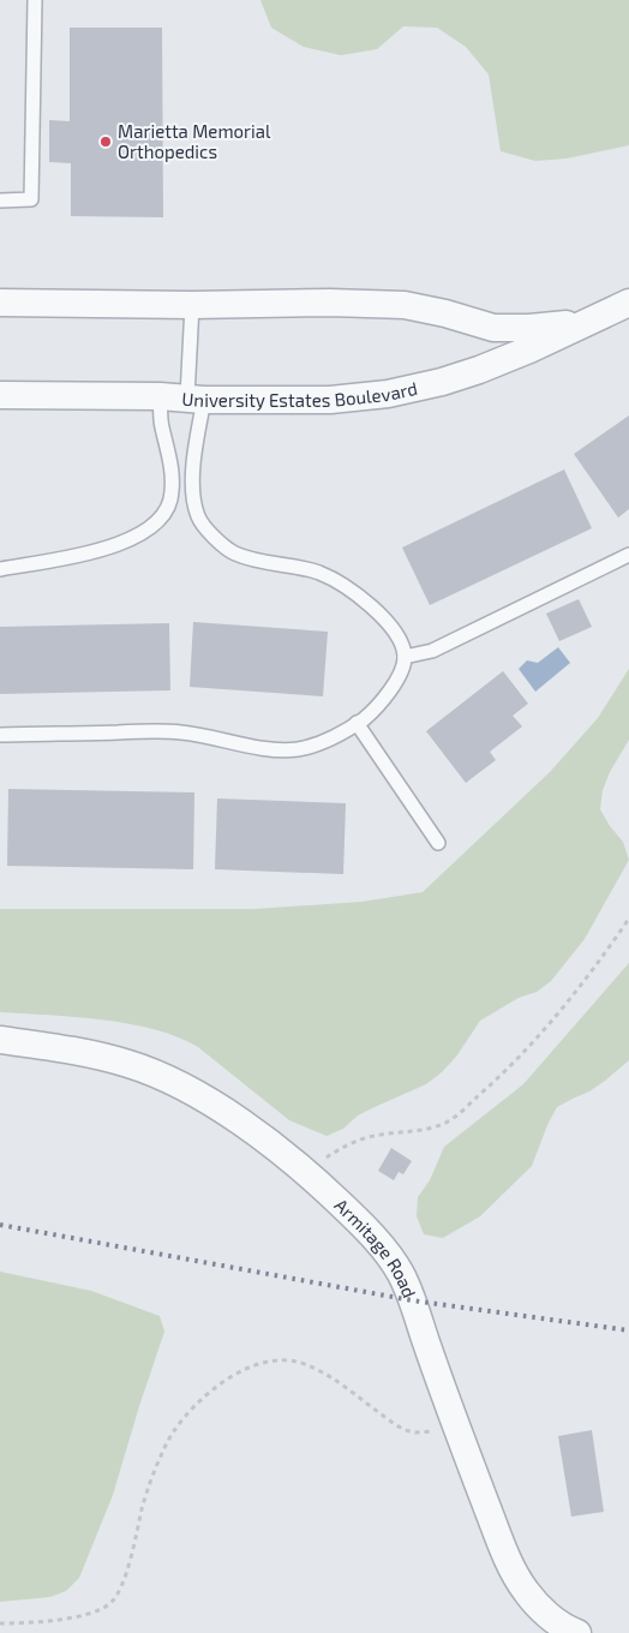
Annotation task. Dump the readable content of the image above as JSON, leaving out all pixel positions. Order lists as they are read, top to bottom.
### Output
{
  "streets": {
    "street": ["University Estates Boulevard", "Armitage Road"]
  },
  "places": ["Marietta Memorial Orthopedics"]
}
